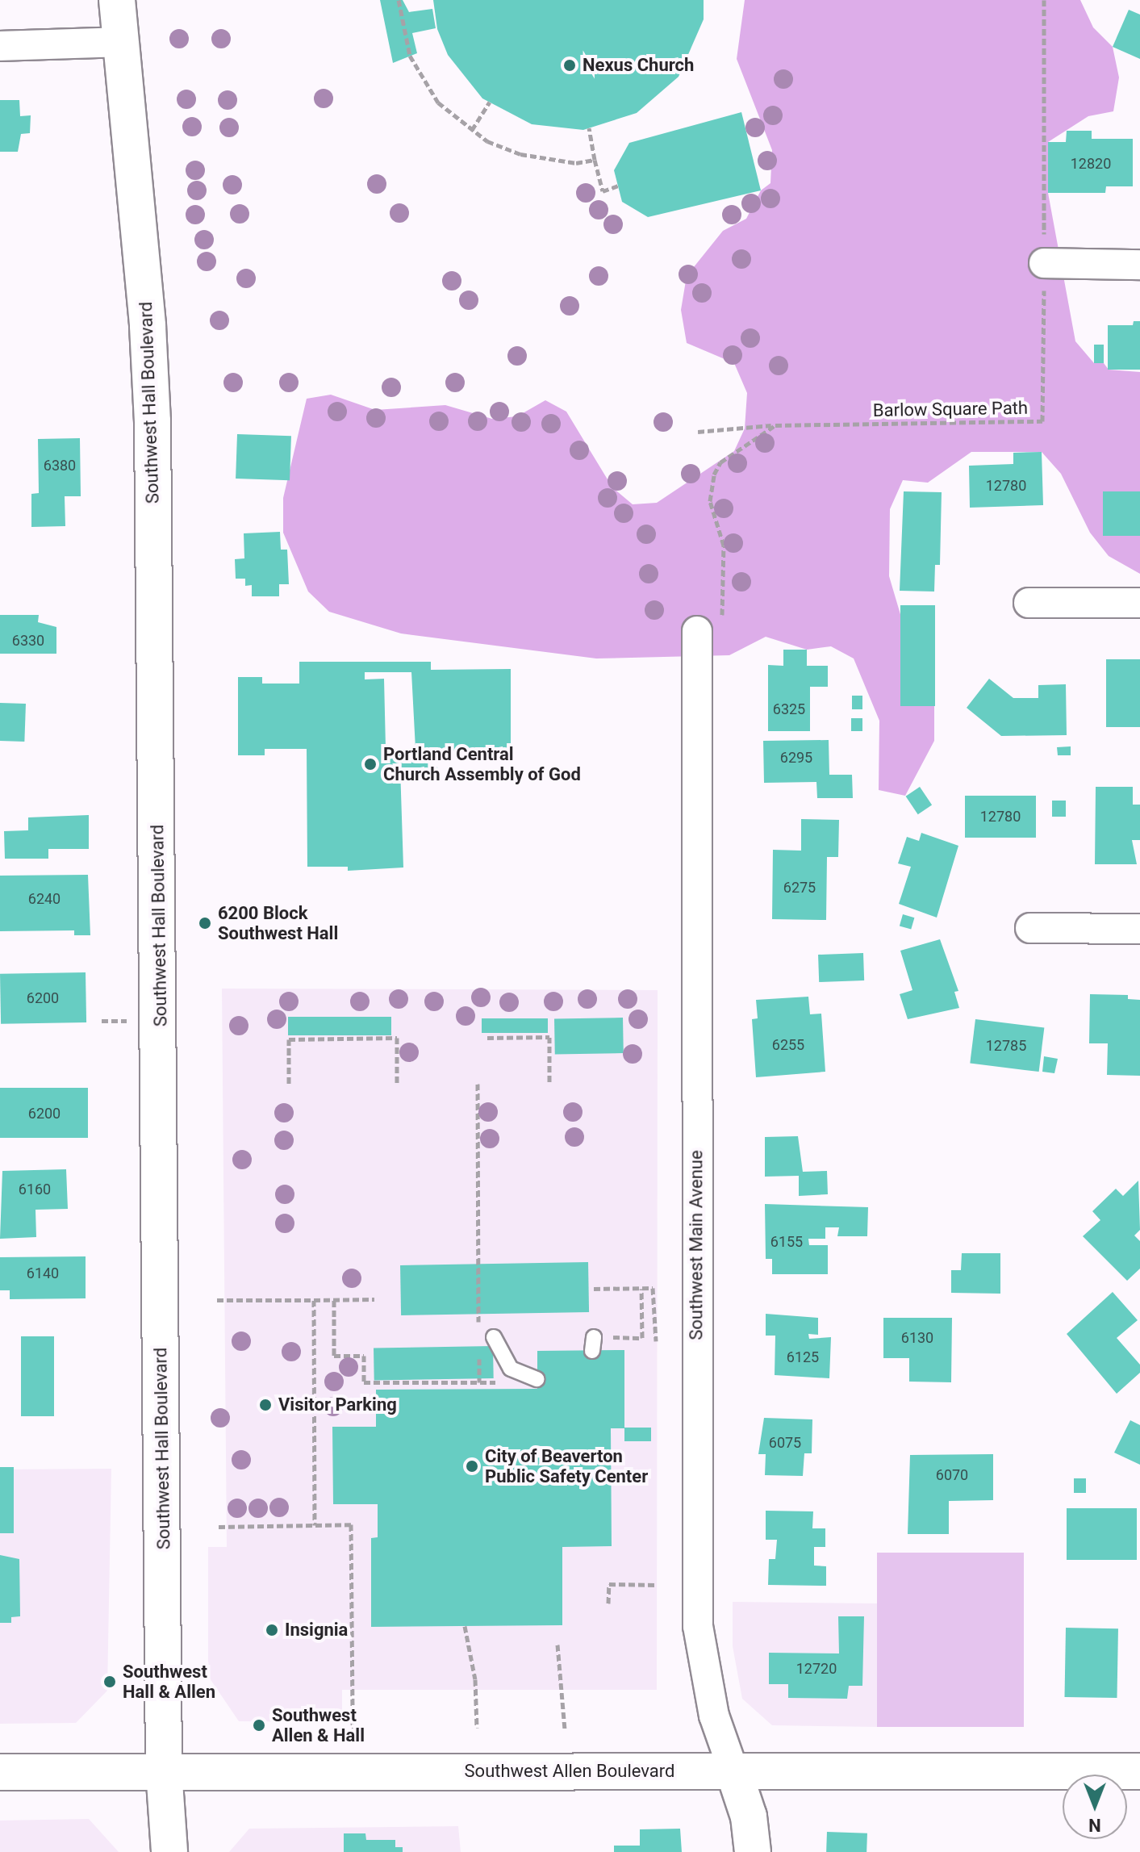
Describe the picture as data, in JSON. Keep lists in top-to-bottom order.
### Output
{
  "streets": {
    "main road": ["Southwest Hall Boulevard", "Southwest Main Avenue", "Southwest Allen Boulevard"],
    "path": ["Barlow Square Path"]
  },
  "crossings": [
    ["Southwest Hall Boulevard", "Southwest Allen Boulevard"],
    ["Southwest Main Avenue", "Southwest Allen Boulevard"]
  ],
  "places": [
    "Nexus Church",
    "Portland Central Church Assembly of God",
    "6200 Block Southwest Hall",
    "Visitor Parking",
    "City of Beaverton Public Safety Center",
    "Insignia",
    "Southwest Hall & Allen",
    "Southwest Allen & Hall"
  ],
  "house_numbers": [
    "12820",
    "6380",
    "12780",
    "6330",
    "6325",
    "6295",
    "12780",
    "6275",
    "6240",
    "6200",
    "6255",
    "12785",
    "6200",
    "6160",
    "6155",
    "6140",
    "6130",
    "6125",
    "6075",
    "6070",
    "12720"
  ],
  "north": "bottom"
}
